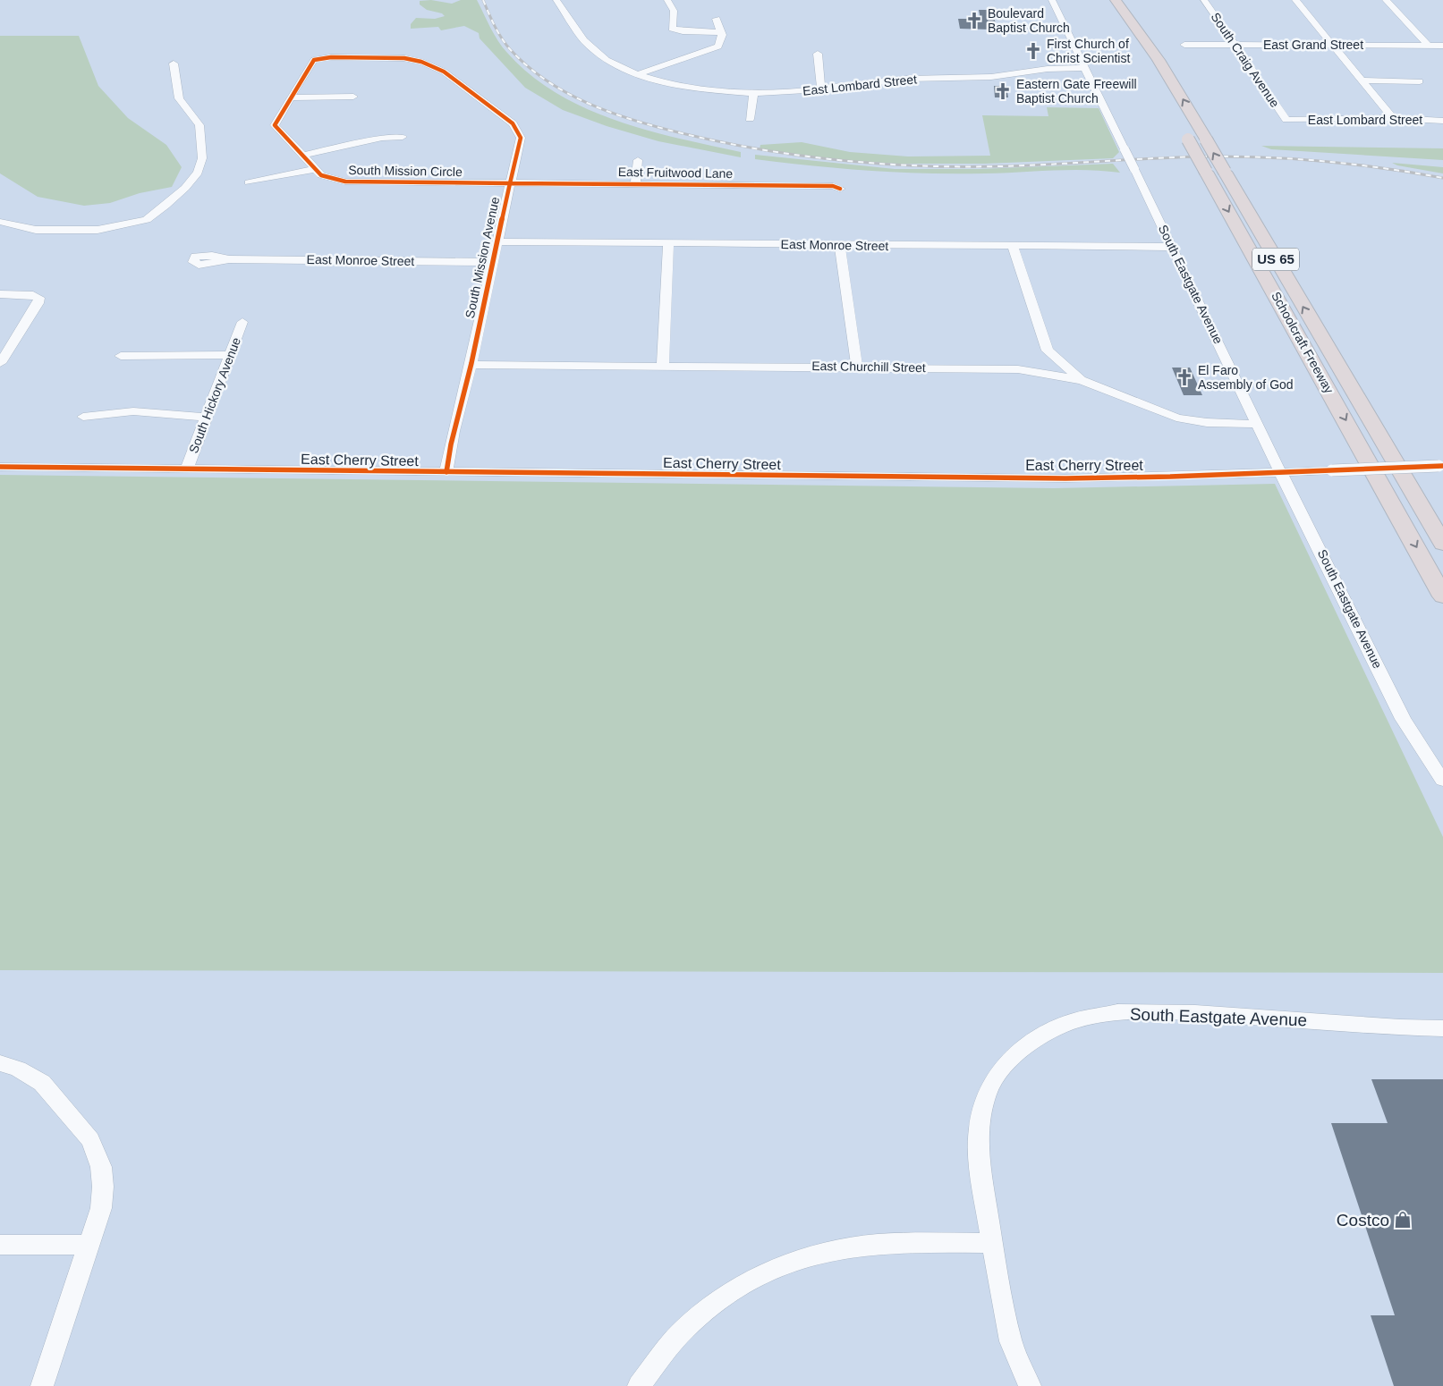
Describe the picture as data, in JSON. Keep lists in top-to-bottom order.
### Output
{
  "streets": {
    "highway": ["US 65", "Schoolcraft Freeway"],
    "street": [
      "East Grand Street",
      "South Craig Avenue",
      "East Lombard Street",
      "South Mission Circle",
      "East Fruitwood Lane",
      "East Monroe Street",
      "South Mission Avenue",
      "South Eastgate Avenue",
      "East Churchill Street",
      "South Hickory Avenue",
      "East Cherry Street"
    ]
  },
  "crossings": [
    ["East Grand Street", "South Craig Avenue"],
    ["South Craig Avenue", "East Lombard Street"],
    ["East Lombard Street", "South Eastgate Avenue"],
    ["South Mission Circle", "East Fruitwood Lane"],
    ["South Mission Circle", "South Mission Avenue"],
    ["East Fruitwood Lane", "South Mission Avenue"],
    ["East Monroe Street", "South Mission Avenue"],
    ["East Monroe Street", "South Eastgate Avenue"],
    ["South Mission Avenue", "East Churchill Street"],
    ["South Mission Avenue", "East Cherry Street"],
    ["South Eastgate Avenue", "East Churchill Street"],
    ["South Eastgate Avenue", "East Cherry Street"],
    ["South Hickory Avenue", "East Cherry Street"]
  ],
  "places": {
    "church": [
      "Boulevard Baptist Church",
      "First Church of Christ Scientist",
      "Eastern Gate Freewill Baptist Church",
      "El Faro Assembly of God"
    ],
    "shop": ["Costco"]
  }
}
